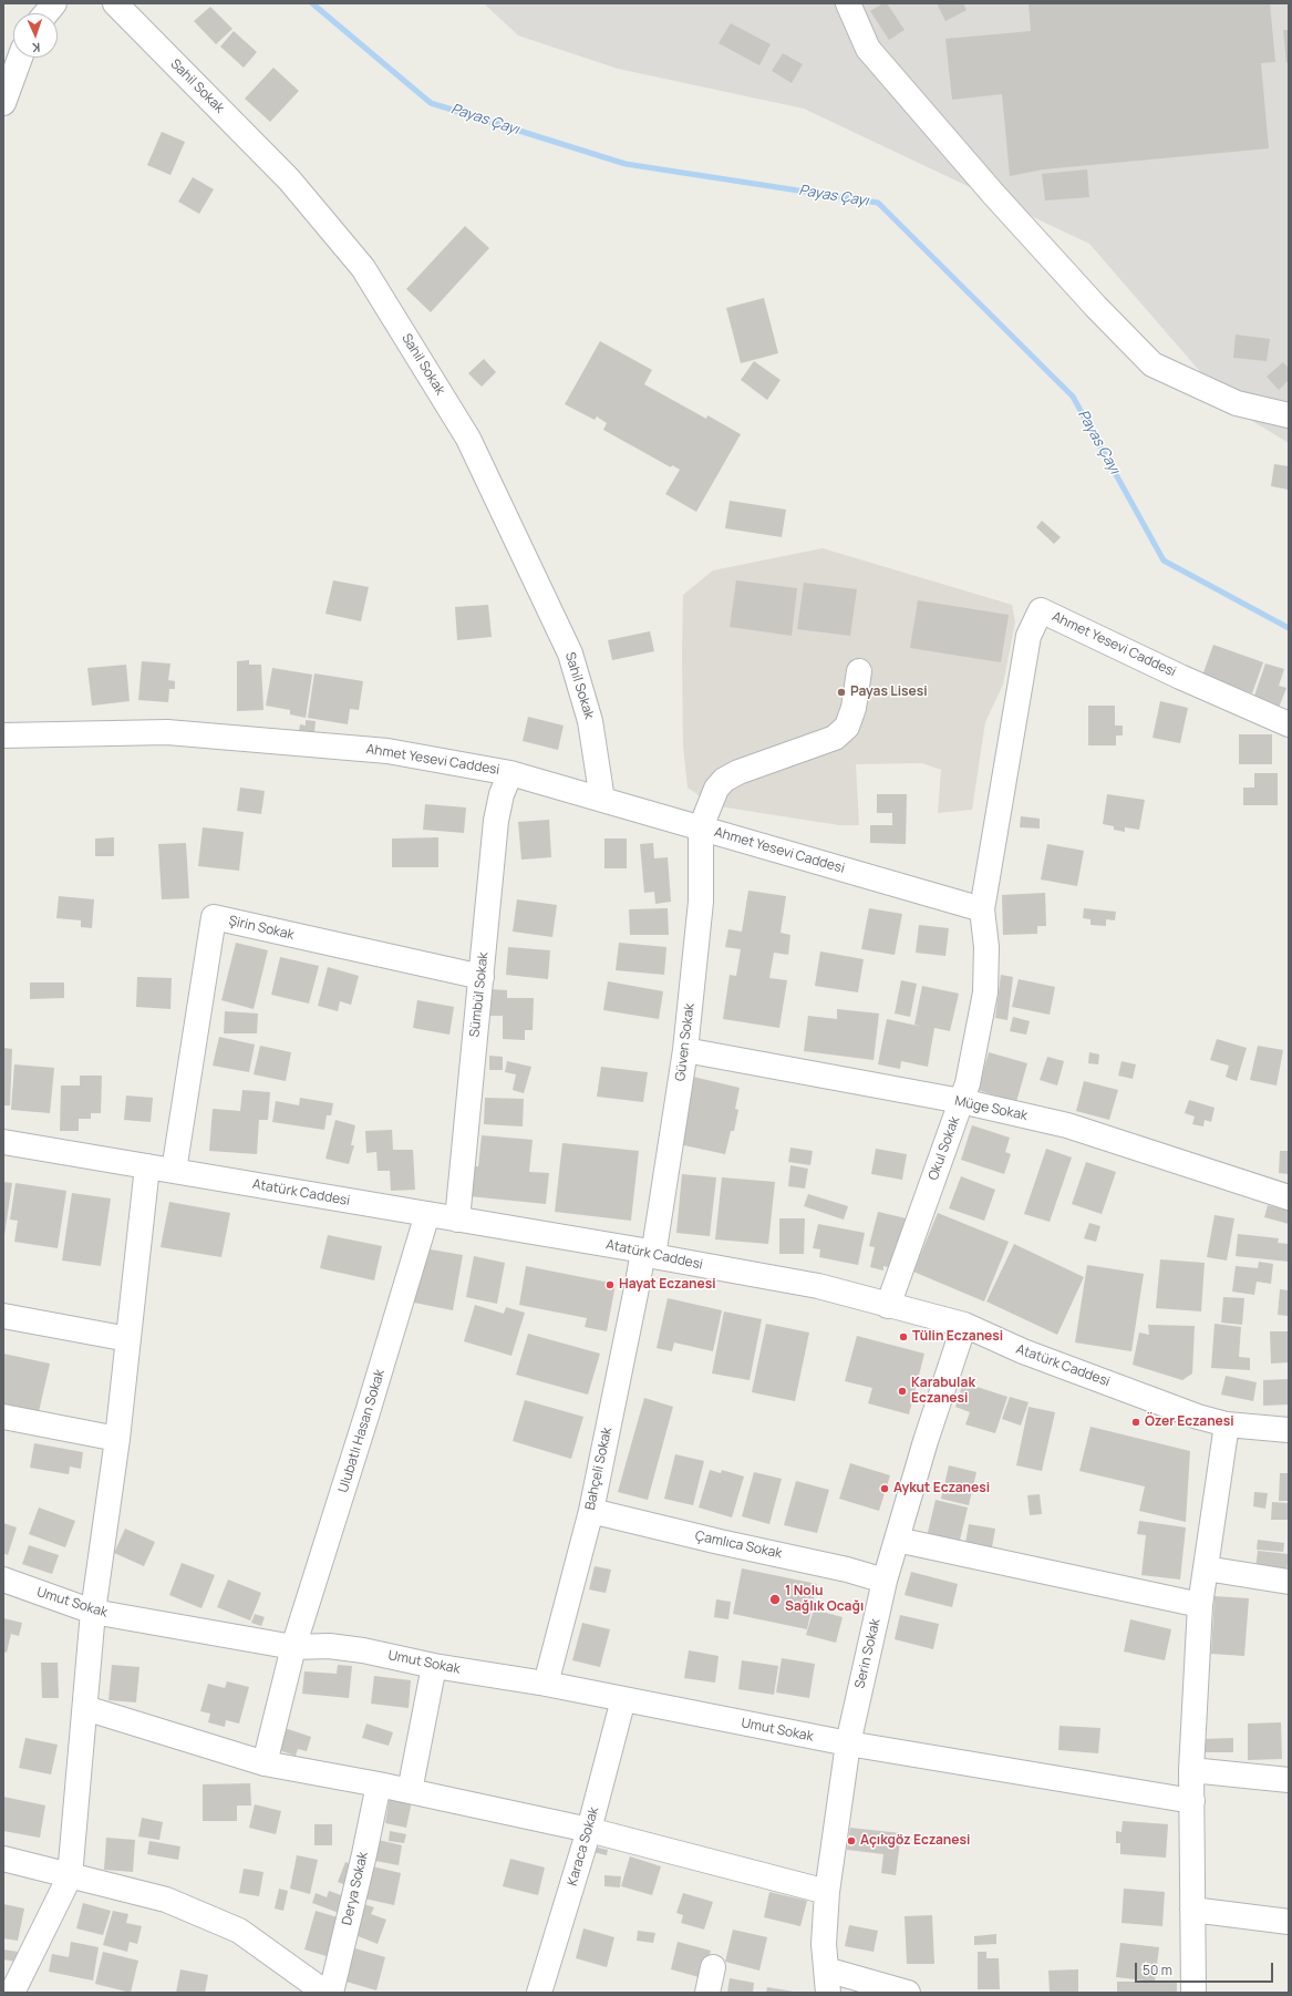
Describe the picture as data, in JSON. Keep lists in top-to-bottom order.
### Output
{
  "streets": {
    "street": [
      "Sahil Sokak",
      "Ahmet Yesevi Caddesi",
      "Şirin Sokak",
      "Sümbül Sokak",
      "Güven Sokak",
      "Müge Sokak",
      "Okul Sokak",
      "Atatürk Caddesi",
      "Ulubatlı Hasan Sokak",
      "Bahçeli Sokak",
      "Çamlıca Sokak",
      "Umut Sokak",
      "Serin Sokak",
      "Karaca Sokak",
      "Derya Sokak"
    ]
  },
  "crossings": [
    ["Sahil Sokak", "Ahmet Yesevi Caddesi"],
    ["Ahmet Yesevi Caddesi", "Sümbül Sokak"],
    ["Ahmet Yesevi Caddesi", "Güven Sokak"],
    ["Ahmet Yesevi Caddesi", "Okul Sokak"],
    ["Şirin Sokak", "Sümbül Sokak"],
    ["Şirin Sokak", "Atatürk Caddesi"],
    ["Sümbül Sokak", "Atatürk Caddesi"],
    ["Güven Sokak", "Müge Sokak"],
    ["Güven Sokak", "Atatürk Caddesi"],
    ["Güven Sokak", "Bahçeli Sokak"],
    ["Müge Sokak", "Okul Sokak"],
    ["Okul Sokak", "Atatürk Caddesi"],
    ["Atatürk Caddesi", "Ulubatlı Hasan Sokak"],
    ["Atatürk Caddesi", "Bahçeli Sokak"],
    ["Atatürk Caddesi", "Serin Sokak"],
    ["Ulubatlı Hasan Sokak", "Umut Sokak"],
    ["Bahçeli Sokak", "Çamlıca Sokak"],
    ["Bahçeli Sokak", "Umut Sokak"],
    ["Çamlıca Sokak", "Serin Sokak"],
    ["Umut Sokak", "Serin Sokak"],
    ["Umut Sokak", "Karaca Sokak"]
  ],
  "water": ["Payas Çayı"],
  "places": [
    "Payas Lisesi",
    "Hayat Eczanesi",
    "Tülin Eczanesi",
    "Karabulak Eczanesi",
    "Özer Eczanesi",
    "Aykut Eczanesi",
    "1 Nolu Sağlık Ocağı",
    "Açıkgöz Eczanesi"
  ],
  "scale_bar": "50 m",
  "north": "bottom"
}
